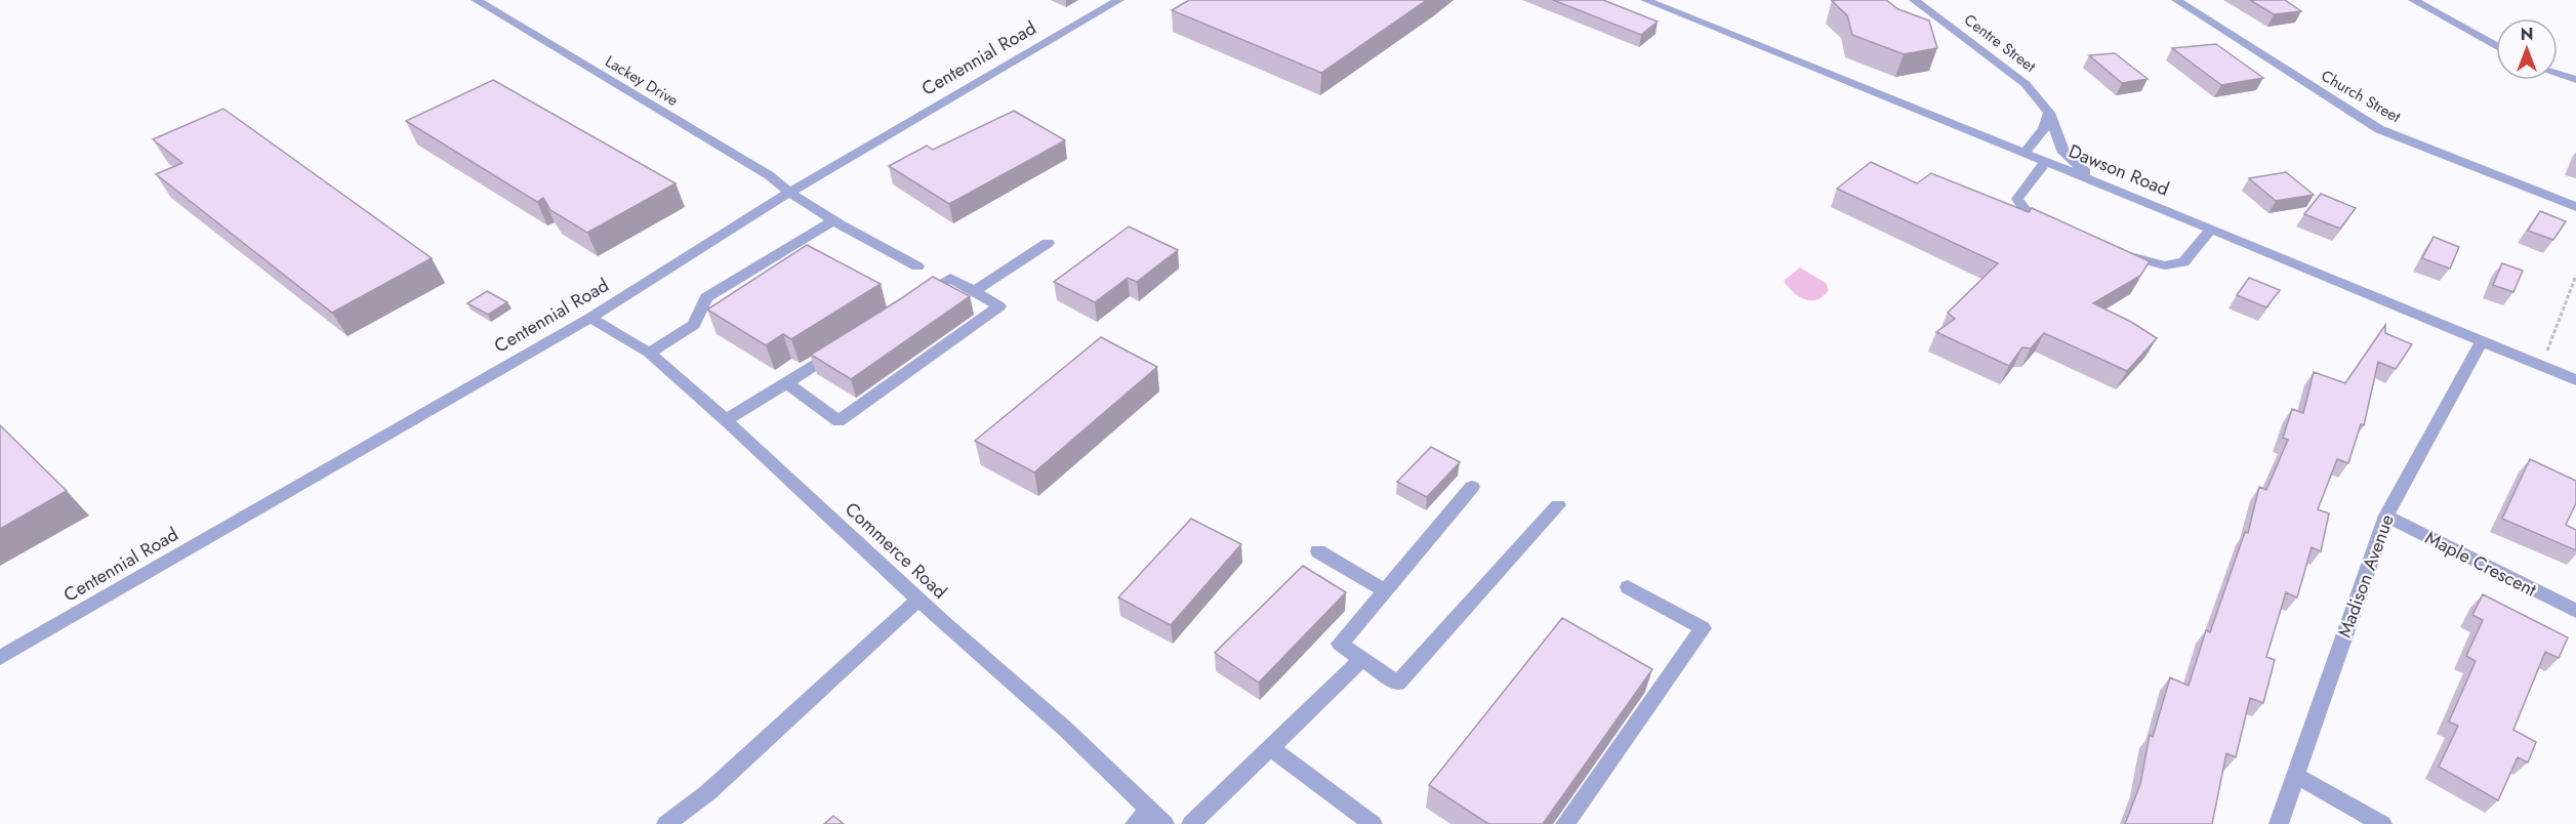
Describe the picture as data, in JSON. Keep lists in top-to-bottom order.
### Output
{
  "streets": {
    "street": [
      "Centre Street",
      "Centennial Road",
      "Lackey Drive",
      "Church Street",
      "Dawson Road",
      "Commerce Road",
      "Maple Crescent",
      "Madison Avenue"
    ]
  },
  "crossings": [
    ["Centre Street", "Dawson Road"],
    ["Centennial Road", "Lackey Drive"],
    ["Centennial Road", "Commerce Road"],
    ["Dawson Road", "Madison Avenue"],
    ["Maple Crescent", "Madison Avenue"]
  ],
  "north": "top"
}
